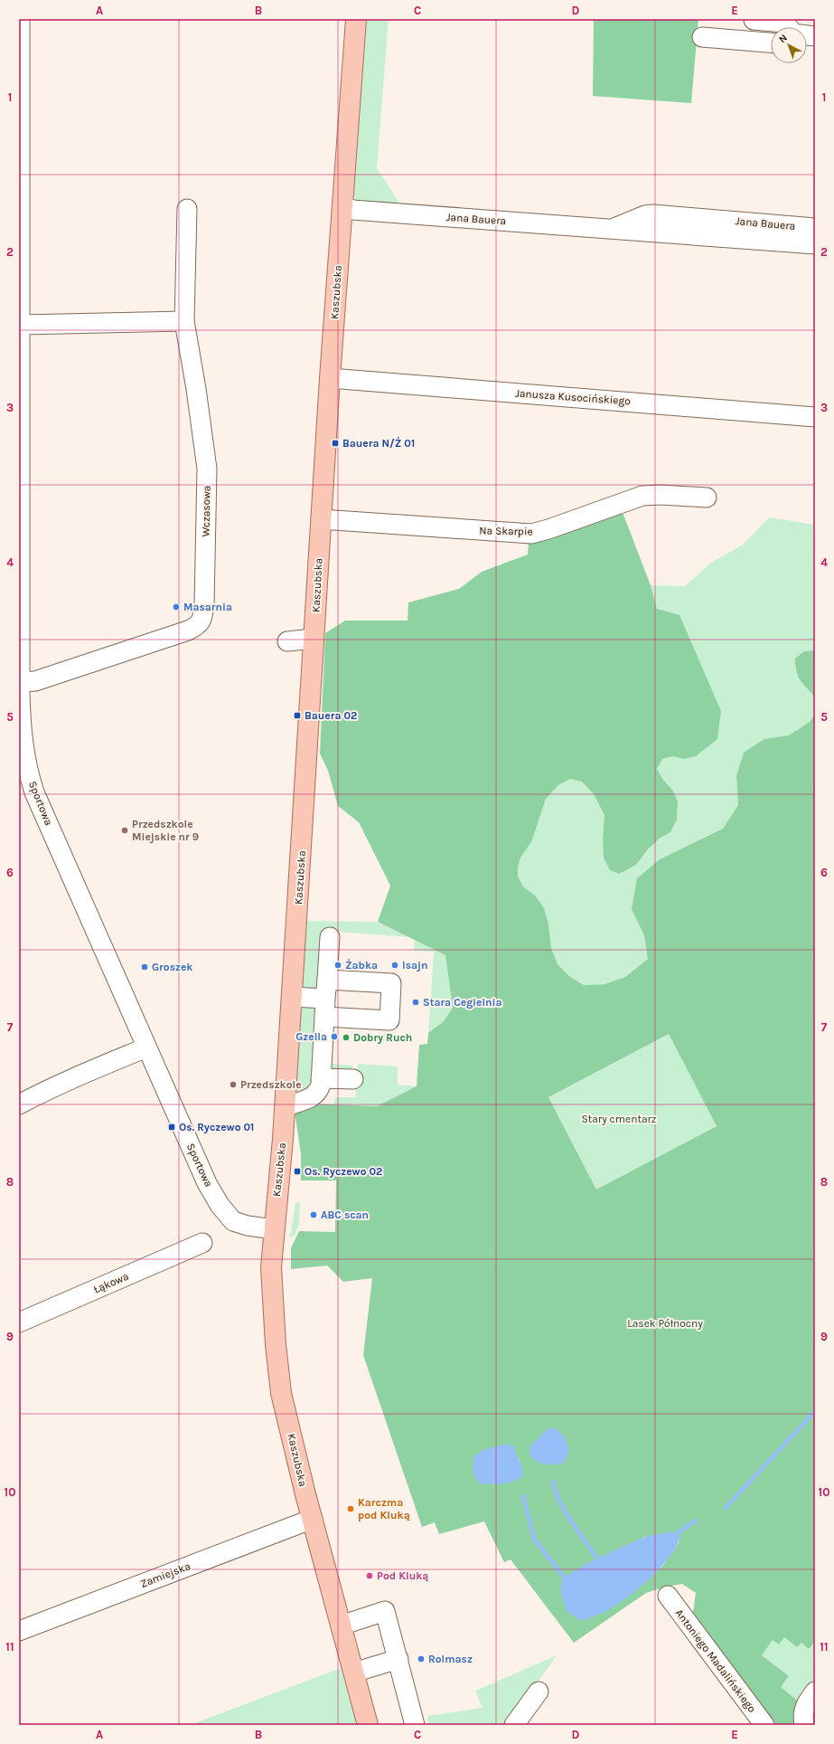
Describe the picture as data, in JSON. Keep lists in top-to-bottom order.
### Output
{
  "streets": {
    "main road": ["Kaszubska"],
    "street": [
      "Jana Bauera",
      "Janusza Kusocińskiego",
      "Wczasowa",
      "Na Skarpie",
      "Sportowa",
      "Łąkowa",
      "Zamiejska",
      "Antoniego Madalińskiego"
    ]
  },
  "crossings": [
    ["Jana Bauera", "Kaszubska"],
    ["Kaszubska", "Janusza Kusocińskiego"],
    ["Kaszubska", "Na Skarpie"],
    ["Kaszubska", "Sportowa"],
    ["Kaszubska", "Zamiejska"],
    ["Wczasowa", "Sportowa"]
  ],
  "parks": ["Stary cmentarz", "Lasek Północny"],
  "places": {
    "transit": [
      "Bauera N/Ż 01",
      "Bauera 02",
      "Os. Ryczewo 01",
      "Os. Ryczewo 02"
    ],
    "other": [
      "Masarnia",
      "Przedszkole Miejskie nr 9",
      "Żabka",
      "Isajn",
      "Groszek",
      "Stara Cegielnia",
      "Gzella",
      "Dobry Ruch",
      "Przedszkole",
      "ABC scan",
      "Karczma pod Kluką",
      "Pod Kluką",
      "Rolmasz"
    ]
  },
  "north": "top left",
  "grid": {
    "columns": [
      "A",
      "B",
      "C",
      "D",
      "E"
    ],
    "rows": [
      "1",
      "2",
      "3",
      "4",
      "5",
      "6",
      "7",
      "8",
      "9",
      "10",
      "11"
    ]
  }
}
